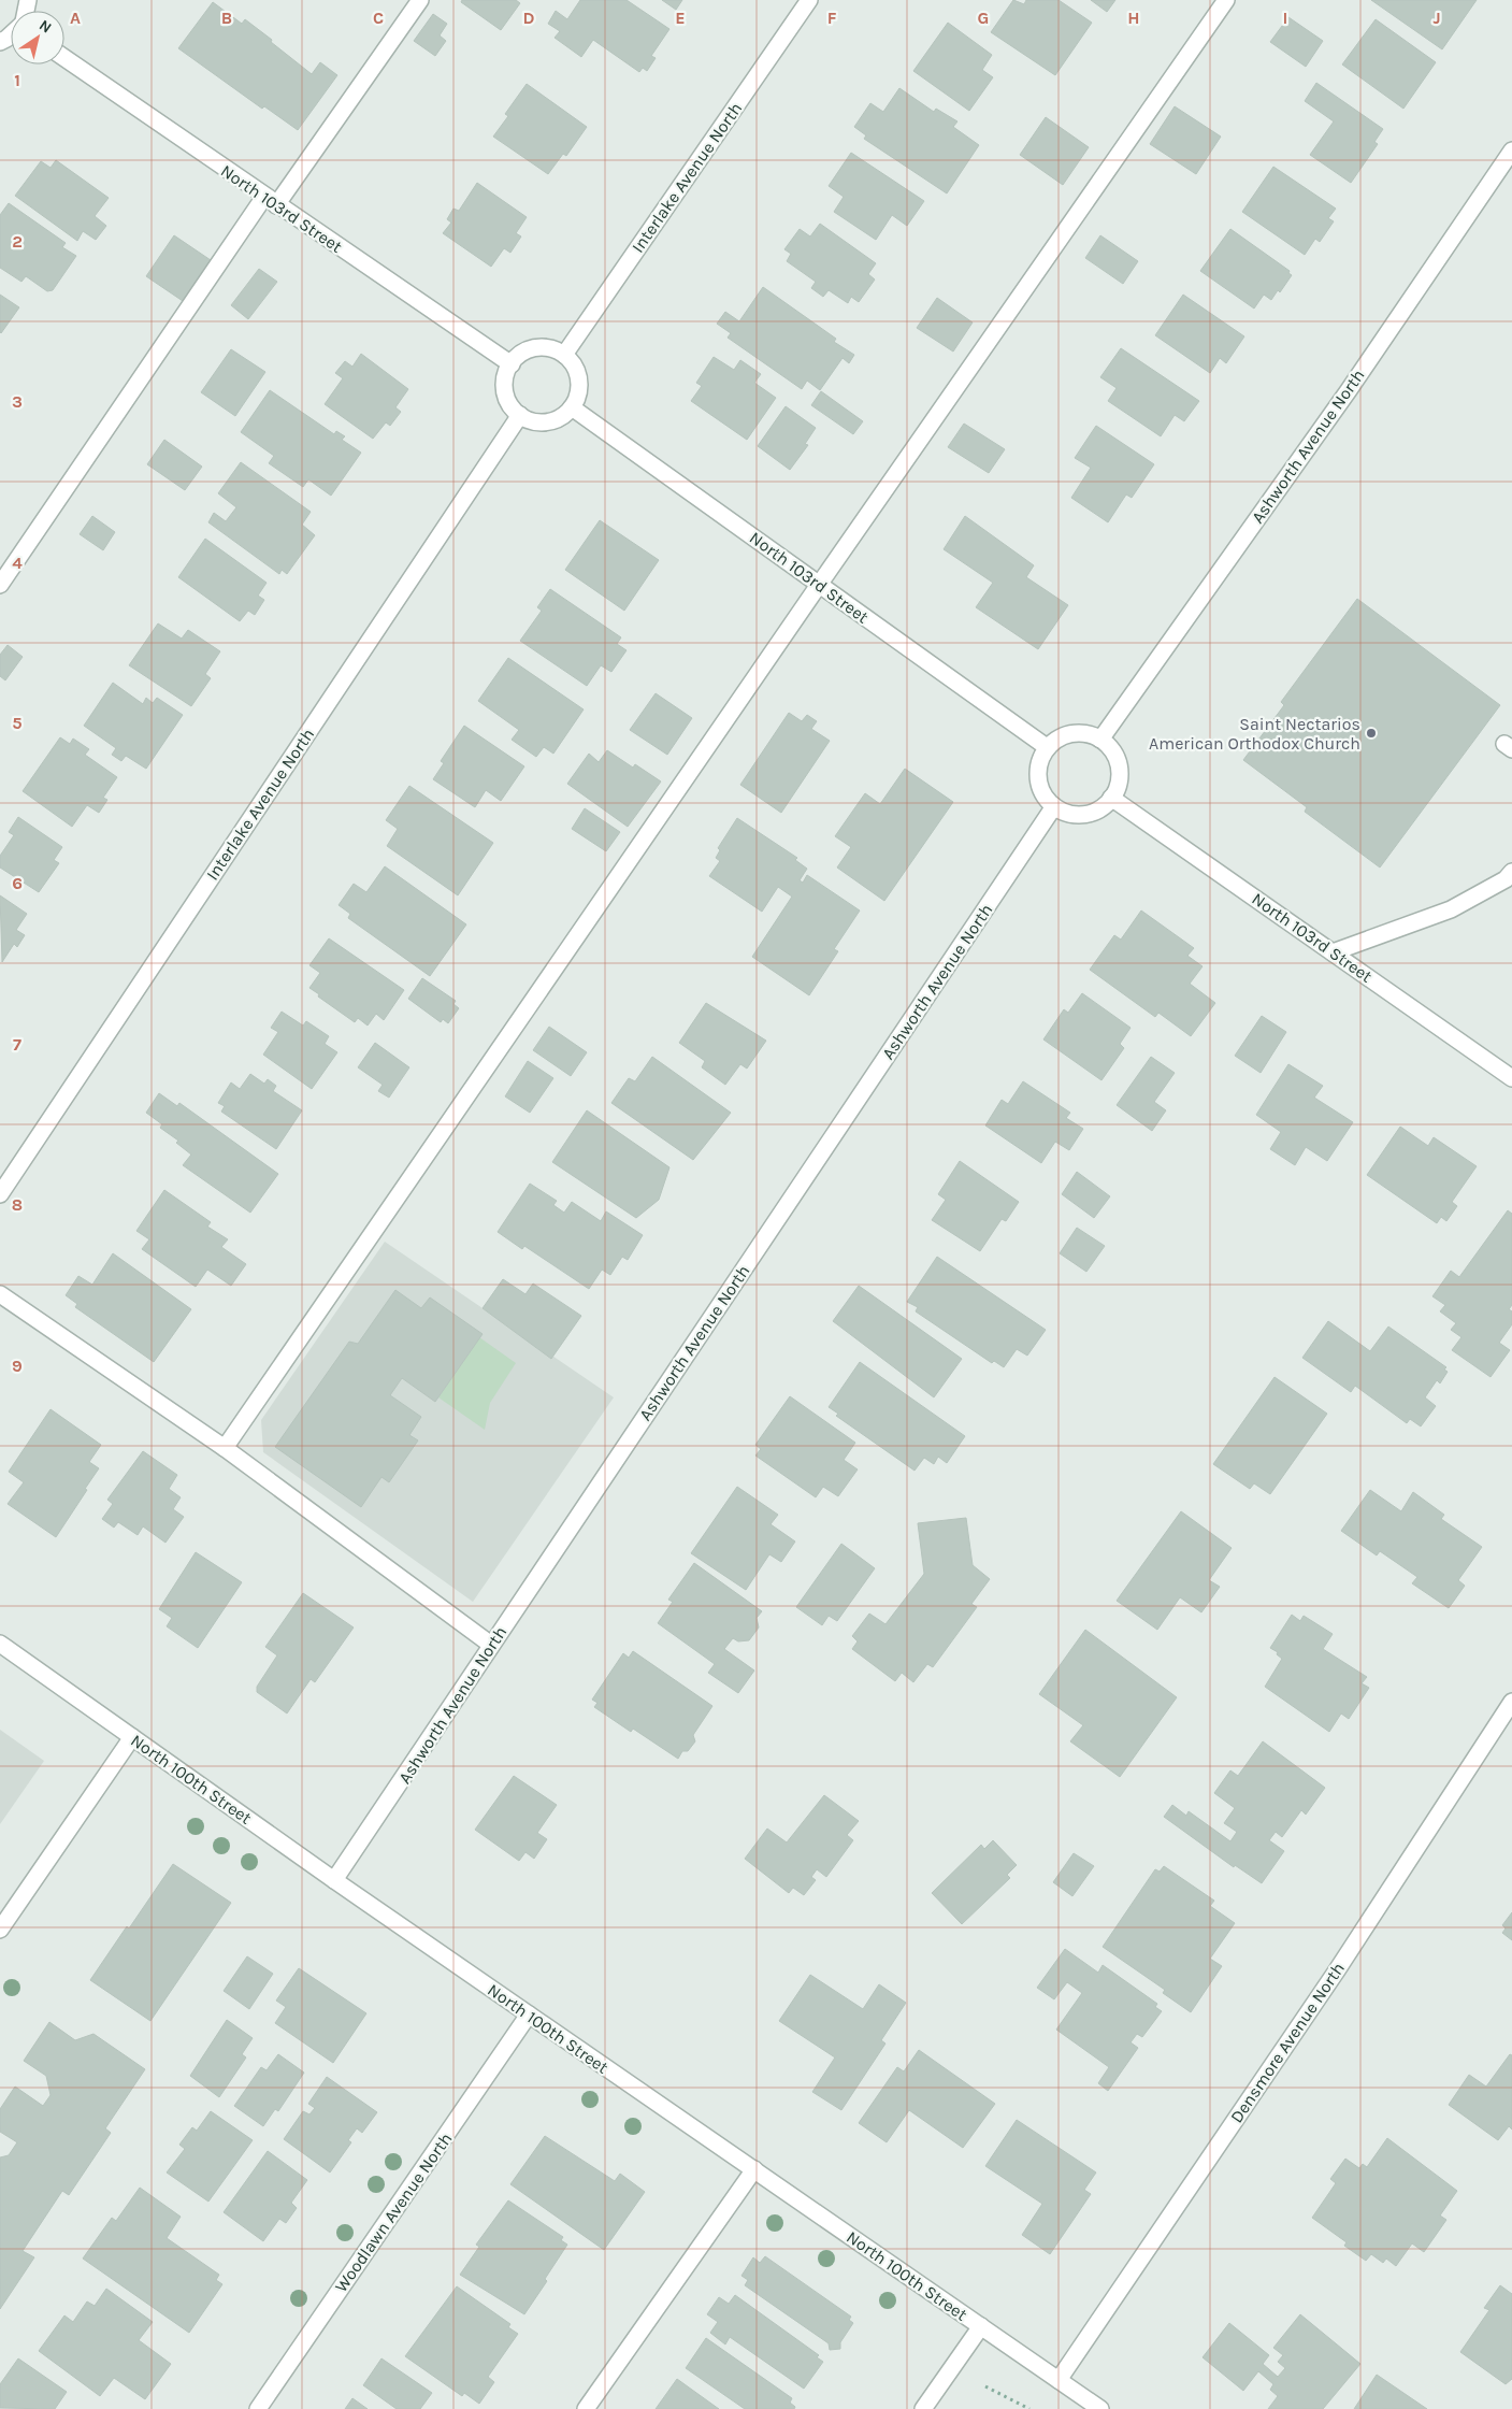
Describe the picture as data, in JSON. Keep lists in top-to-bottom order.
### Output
{
  "streets": {
    "street": [
      "Interlake Avenue North",
      "North 103rd Street",
      "Ashworth Avenue North",
      "North 100th Street",
      "Densmore Avenue North",
      "Woodlawn Avenue North"
    ]
  },
  "crossings": [
    ["Interlake Avenue North", "North 103rd Street"],
    ["North 103rd Street", "Ashworth Avenue North"],
    ["Ashworth Avenue North", "North 100th Street"],
    ["North 100th Street", "Densmore Avenue North"],
    ["North 100th Street", "Woodlawn Avenue North"]
  ],
  "places": ["Saint Nectarios American Orthodox Church"],
  "north": "top right",
  "grid": {
    "columns": [
      "A",
      "B",
      "C",
      "D",
      "E",
      "F",
      "G",
      "H",
      "I",
      "J"
    ],
    "rows": [
      "1",
      "2",
      "3",
      "4",
      "5",
      "6",
      "7",
      "8",
      "9"
    ]
  }
}
